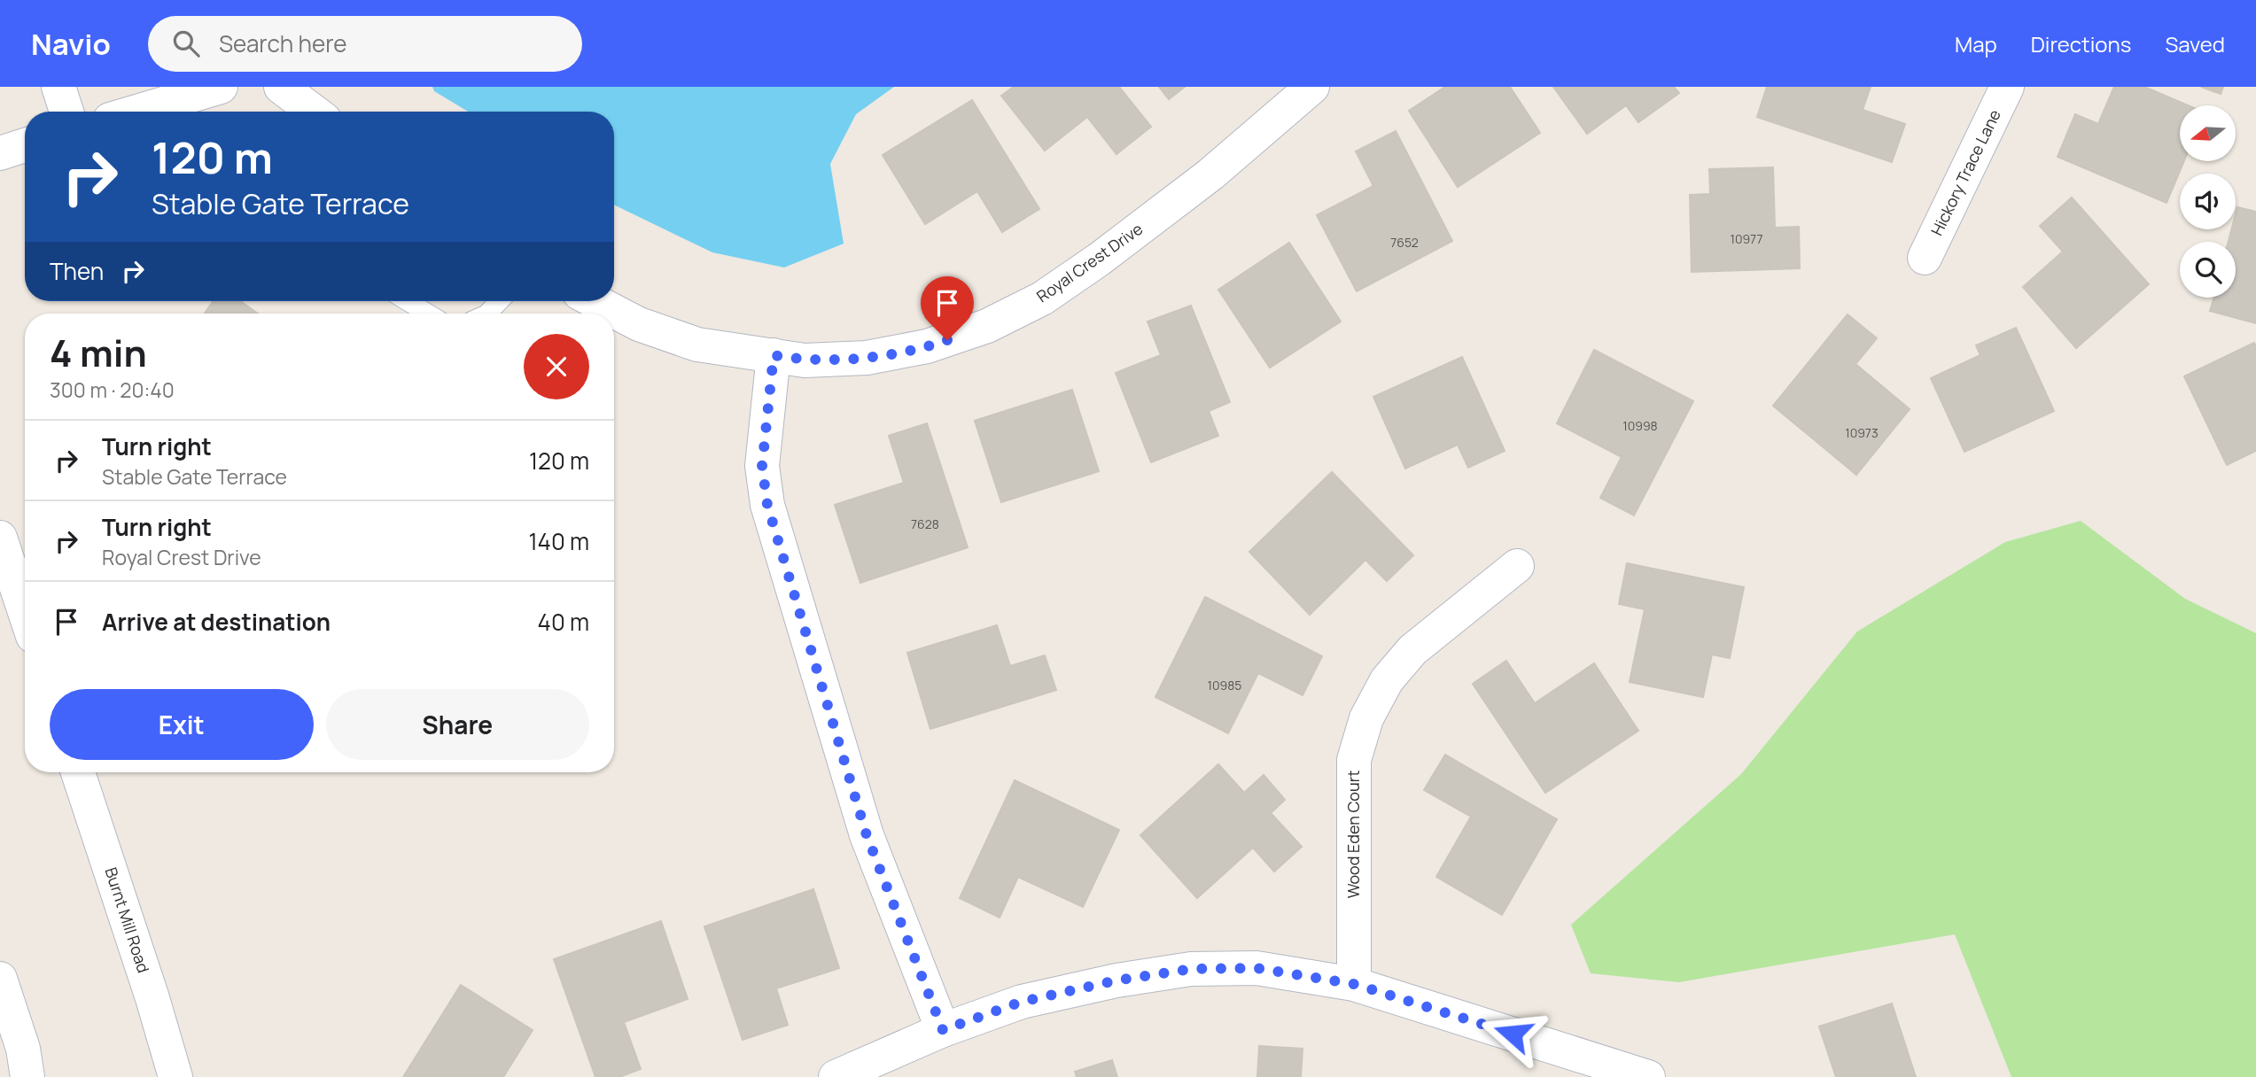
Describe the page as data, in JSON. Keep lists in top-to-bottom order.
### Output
{
  "streets": {
    "street": [
      "Hickory Trace Lane",
      "Royal Crest Drive",
      "Wood Eden Court",
      "Burnt Mill Road"
    ]
  },
  "house_numbers": [
    "10977",
    "7652",
    "10998",
    "10973",
    "7628",
    "10985"
  ],
  "north": "left",
  "page": {
    "header": "Navio",
    "search": "Search here",
    "nav": ["Map", "Directions", "Saved"],
    "turn": ["120 m", "Stable Gate Terrace"],
    "then": "Then",
    "heading": ["4 min", "300 m · 20:40"],
    "list": [
      {
        "name": "Turn right",
        "note": "Stable Gate Terrace",
        "value": "120 m"
      },
      {
        "name": "Turn right",
        "note": "Royal Crest Drive",
        "value": "140 m"
      },
      {
        "name": "Arrive at destination",
        "value": "40 m"
      }
    ],
    "buttons": ["Exit", "Share"]
  }
}
